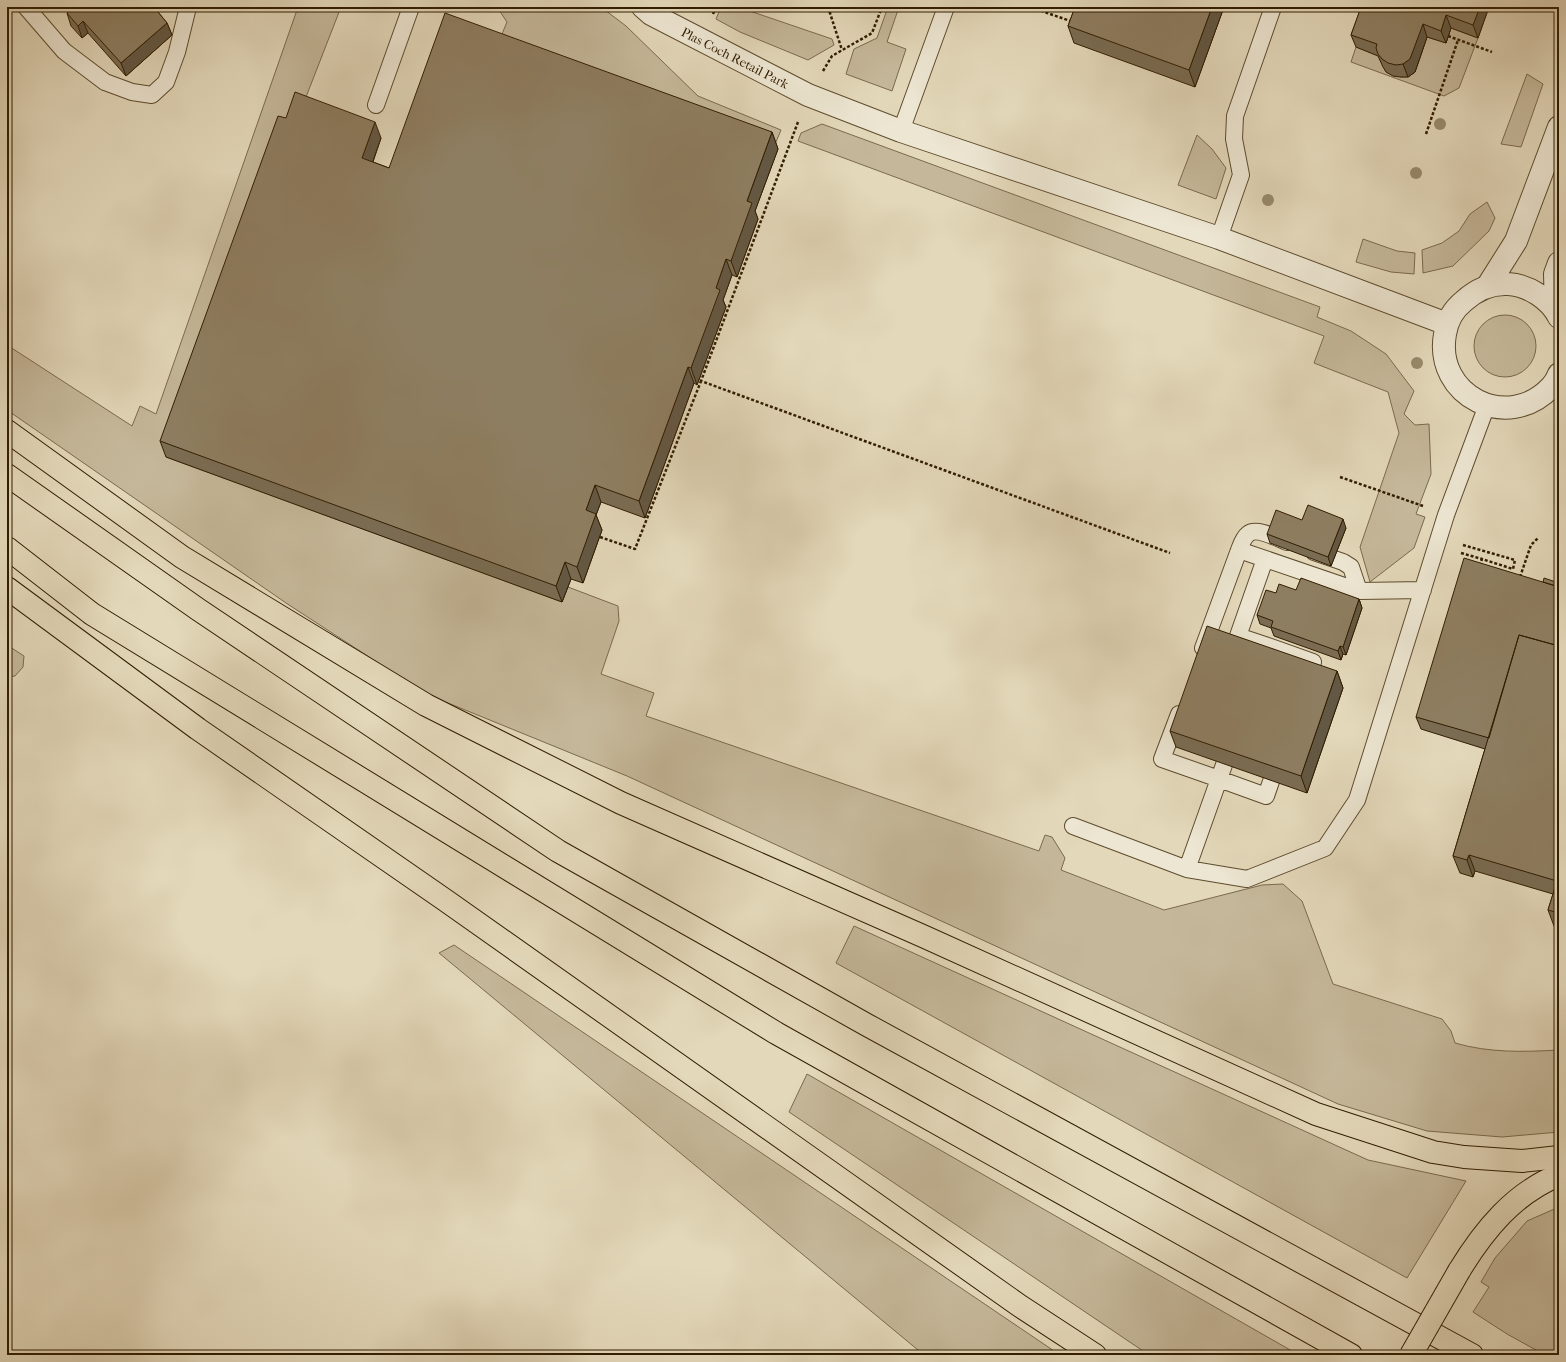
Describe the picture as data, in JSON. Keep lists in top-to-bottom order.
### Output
{
  "streets": {
    "street": ["Plas Coch Retail Park"]
  }
}
